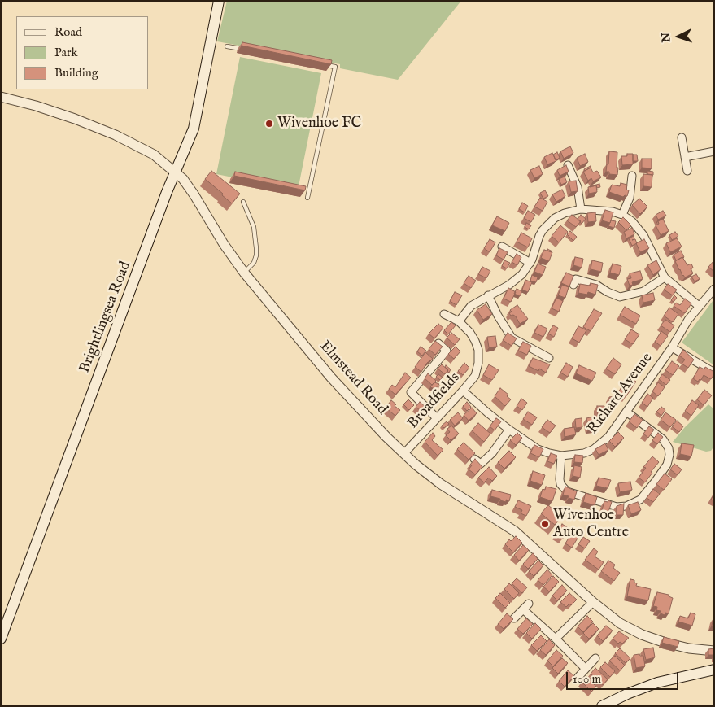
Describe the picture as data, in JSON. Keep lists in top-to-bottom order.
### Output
{
  "streets": {
    "main road": ["Brightlingsea Road"],
    "street": ["Elmstead Road", "Richard Avenue", "Broadfields"]
  },
  "crossings": [
    ["Brightlingsea Road", "Elmstead Road"],
    ["Elmstead Road", "Broadfields"],
    ["Richard Avenue", "Broadfields"]
  ],
  "places": ["Wivenhoe FC", "Wivenhoe Auto Centre"],
  "legend": ["Road", "Park", "Building"],
  "scale_bar": "100 m",
  "north": "left"
}
